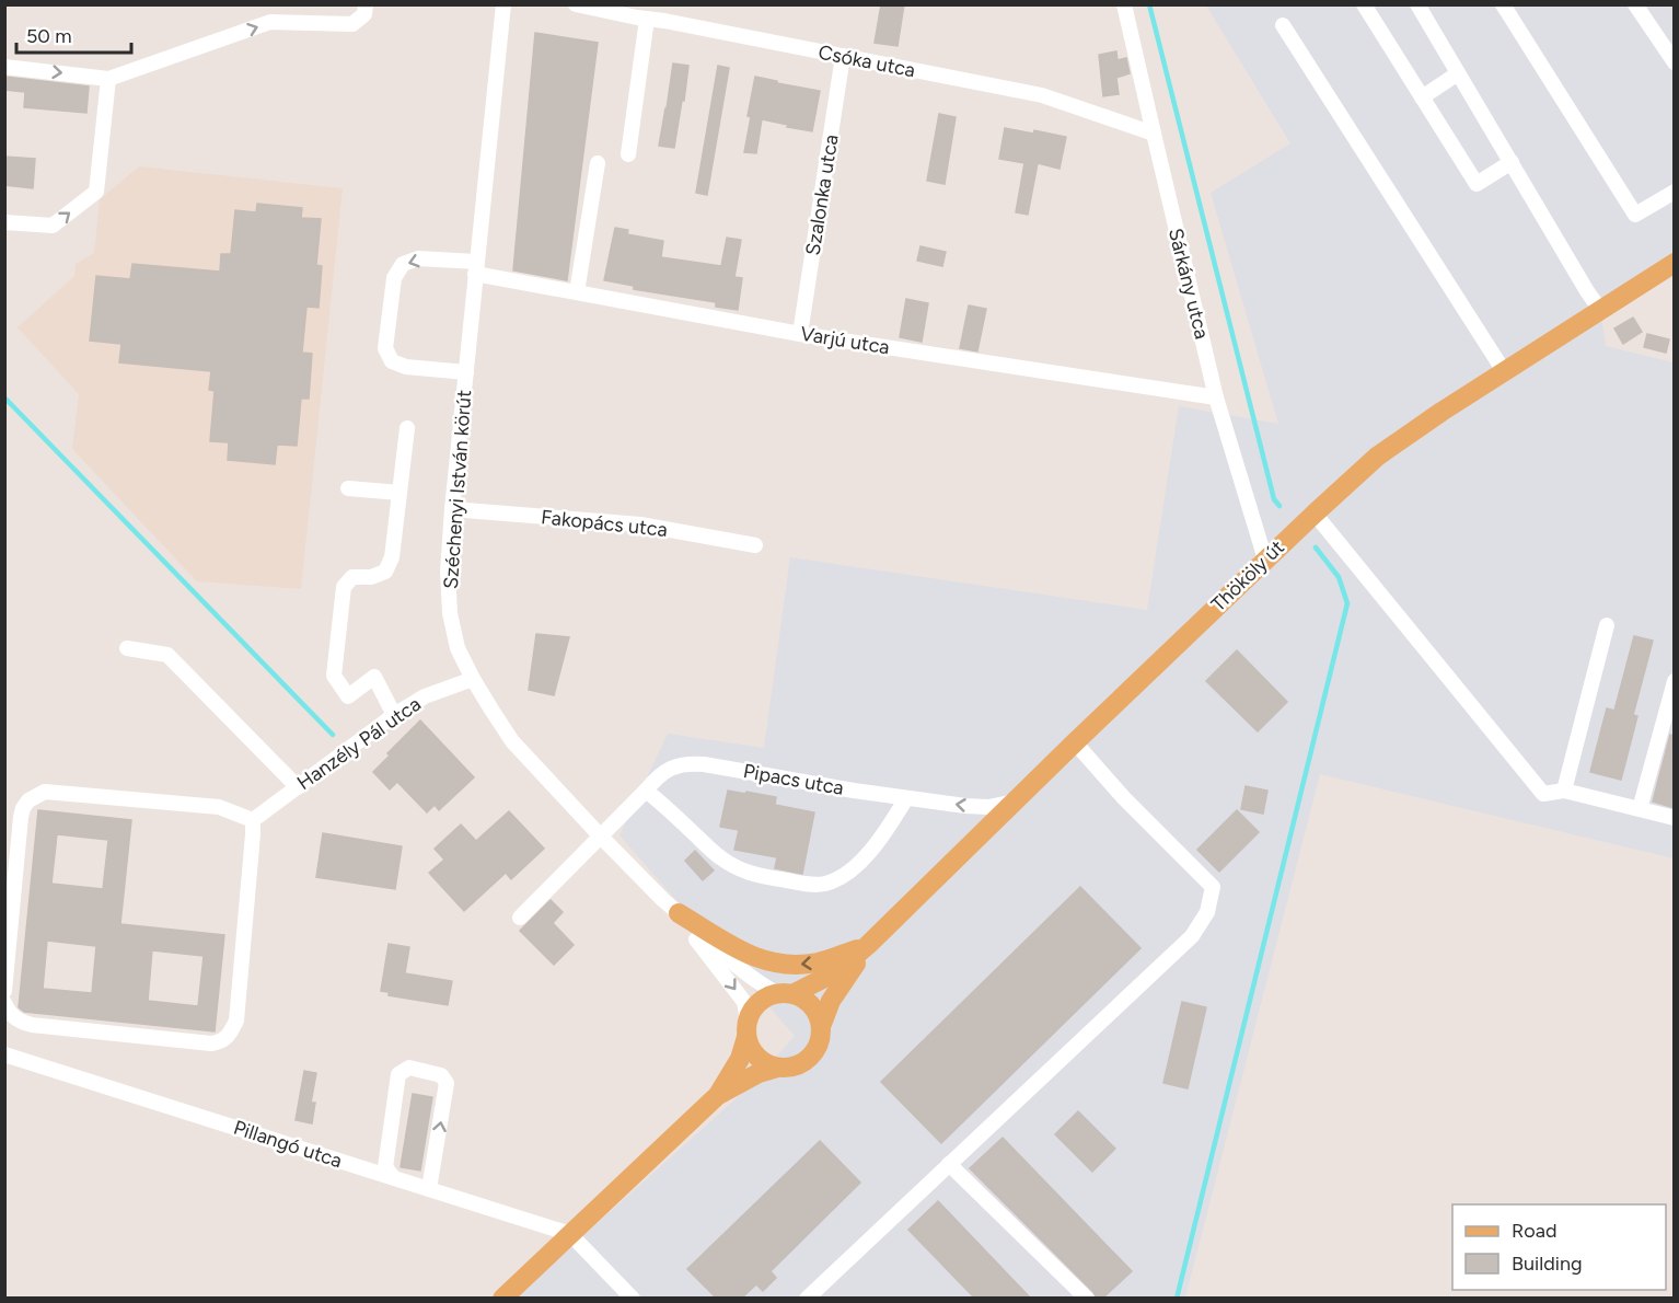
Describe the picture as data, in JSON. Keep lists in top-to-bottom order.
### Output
{
  "streets": {
    "main road": ["Thököly út"],
    "street": [
      "Csóka utca",
      "Szalonka utca",
      "Sárkány utca",
      "Varjú utca",
      "Széchenyi István körút",
      "Fakopács utca",
      "Hanzély Pál utca",
      "Pipacs utca",
      "Pillangó utca"
    ]
  },
  "crossings": [
    ["Csóka utca", "Szalonka utca"],
    ["Csóka utca", "Sárkány utca"],
    ["Szalonka utca", "Varjú utca"],
    ["Sárkány utca", "Varjú utca"],
    ["Sárkány utca", "Thököly út"],
    ["Varjú utca", "Széchenyi István körút"],
    ["Széchenyi István körút", "Fakopács utca"],
    ["Széchenyi István körút", "Thököly út"],
    ["Széchenyi István körút", "Hanzély Pál utca"],
    ["Széchenyi István körút", "Pipacs utca"],
    ["Thököly út", "Pipacs utca"]
  ],
  "legend": ["Road", "Building"],
  "scale_bar": "50 m"
}
